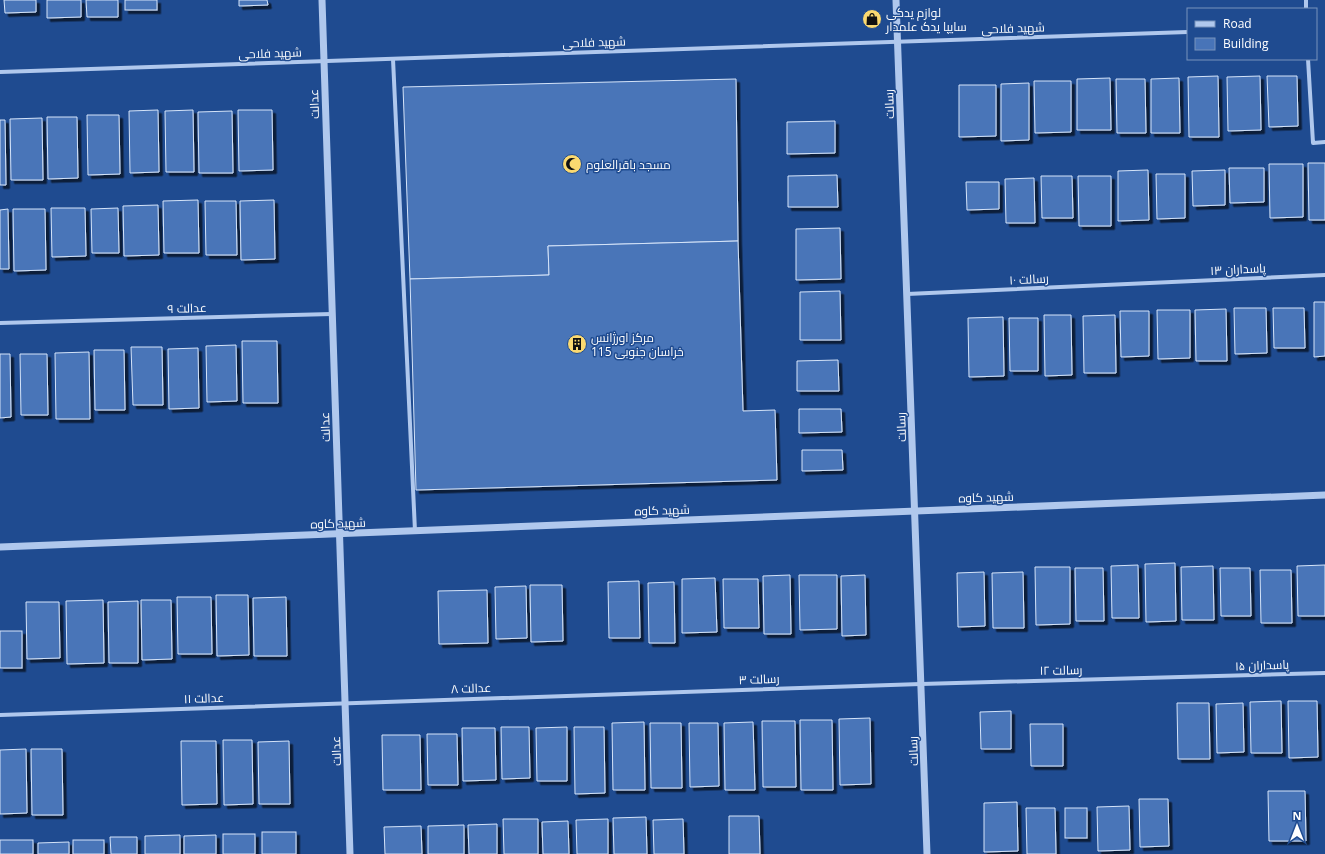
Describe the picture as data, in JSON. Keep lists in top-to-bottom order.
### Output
{
  "streets": {
    "street": [
      "شهید فلاحی",
      "عدالت",
      "رسالت",
      "پاسداران ۱۳",
      "رسالت ۱۰",
      "عدالت ۹",
      "شهید کاوه",
      "پاسداران ۱۵",
      "رسالت ۱۲",
      "رسالت ۳",
      "عدالت ۸",
      "عدالت ۱۱"
    ]
  },
  "crossings": [
    ["شهید فلاحی", "عدالت"],
    ["شهید فلاحی", "رسالت"],
    ["عدالت", "عدالت ۹"],
    ["عدالت", "شهید کاوه"],
    ["عدالت", "عدالت ۸"],
    ["عدالت", "عدالت ۱۱"],
    ["رسالت", "رسالت ۱۰"],
    ["رسالت", "شهید کاوه"],
    ["رسالت", "رسالت ۱۲"],
    ["رسالت", "رسالت ۳"],
    ["پاسداران ۱۳", "رسالت ۱۰"],
    ["پاسداران ۱۵", "رسالت ۱۲"],
    ["رسالت ۱۲", "رسالت ۳"],
    ["رسالت ۳", "عدالت ۸"],
    ["عدالت ۸", "عدالت ۱۱"]
  ],
  "places": {
    "shop": ["لوازم یدکی سایپا یدک علمدار"],
    "mosque": ["مسجد باقرالعلوم"],
    "building": ["مرکز اورژانس 115 خراسان جنوبی"]
  },
  "legend": ["Road", "Building"],
  "north": "top"
}
